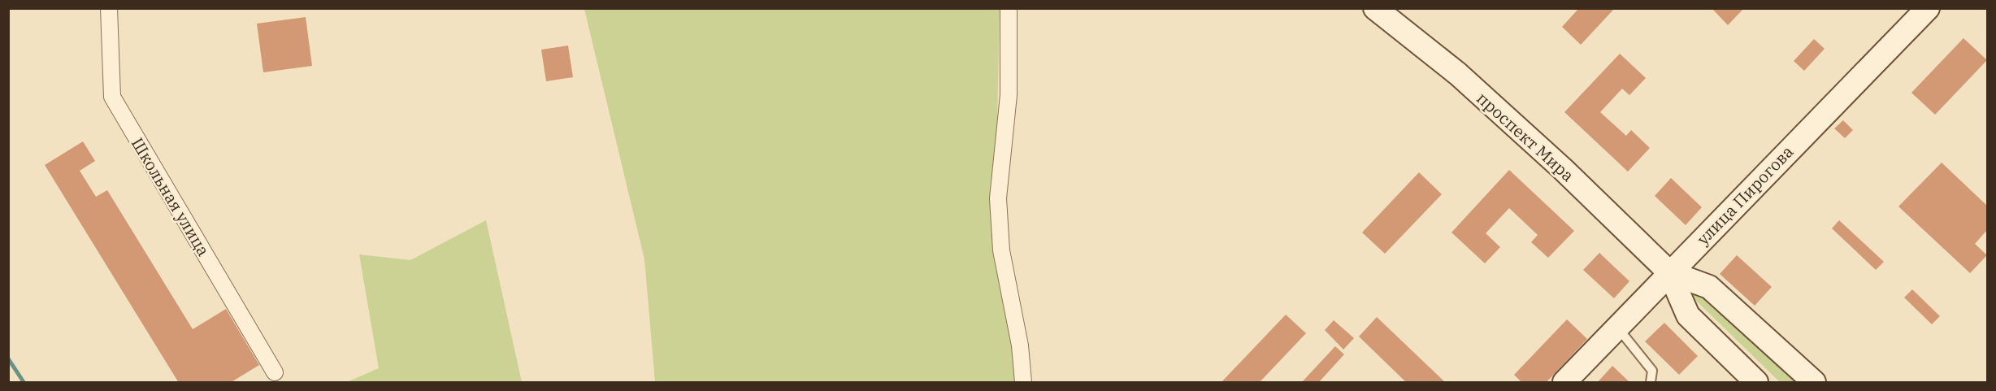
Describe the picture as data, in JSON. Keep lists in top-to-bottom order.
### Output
{
  "streets": {
    "street": ["проспект Мира", "улица Пирогова", "Школьная улица"]
  },
  "crossings": [
    ["проспект Мира", "улица Пирогова"]
  ]
}
